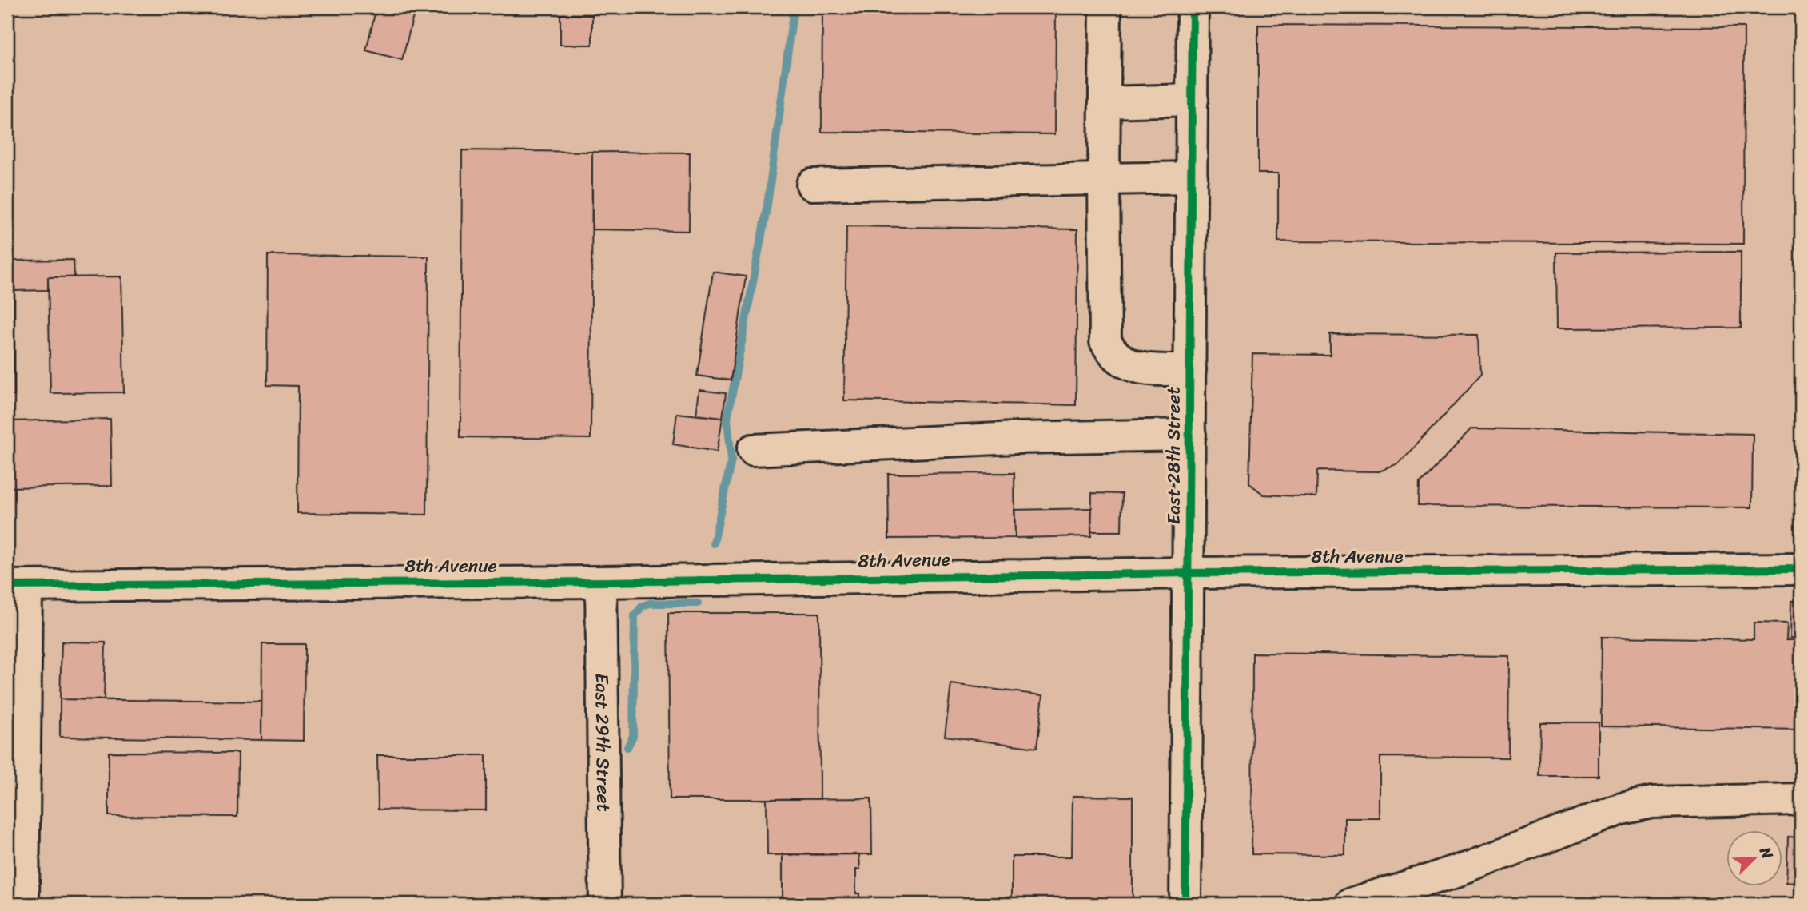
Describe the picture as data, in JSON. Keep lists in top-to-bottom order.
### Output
{
  "streets": {
    "street": ["East 28th Street", "8th Avenue", "East 29th Street"]
  },
  "crossings": [
    ["East 28th Street", "8th Avenue"],
    ["8th Avenue", "East 29th Street"]
  ],
  "north": "top right"
}
